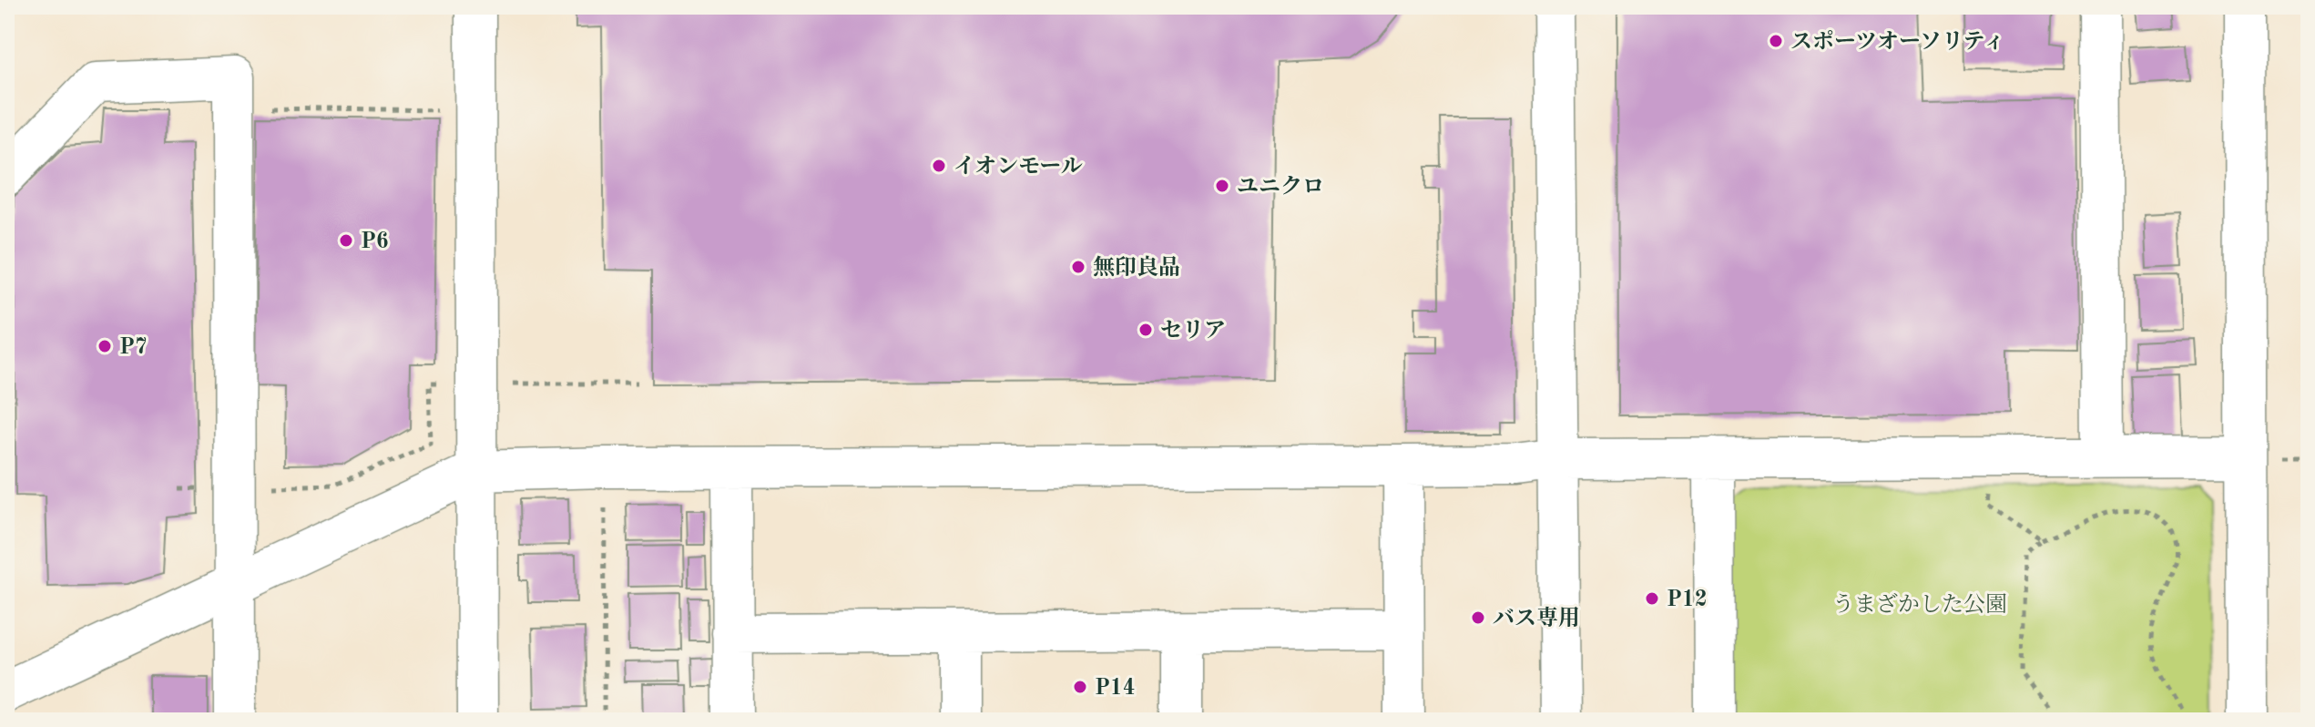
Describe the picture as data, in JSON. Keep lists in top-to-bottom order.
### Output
{
  "parks": ["うまざかした公園"],
  "places": [
    "スポーツオーソリティ",
    "イオンモール",
    "ユニクロ",
    "P6",
    "無印良品",
    "セリア",
    "P7",
    "P12",
    "バス専用",
    "P14"
  ]
}
